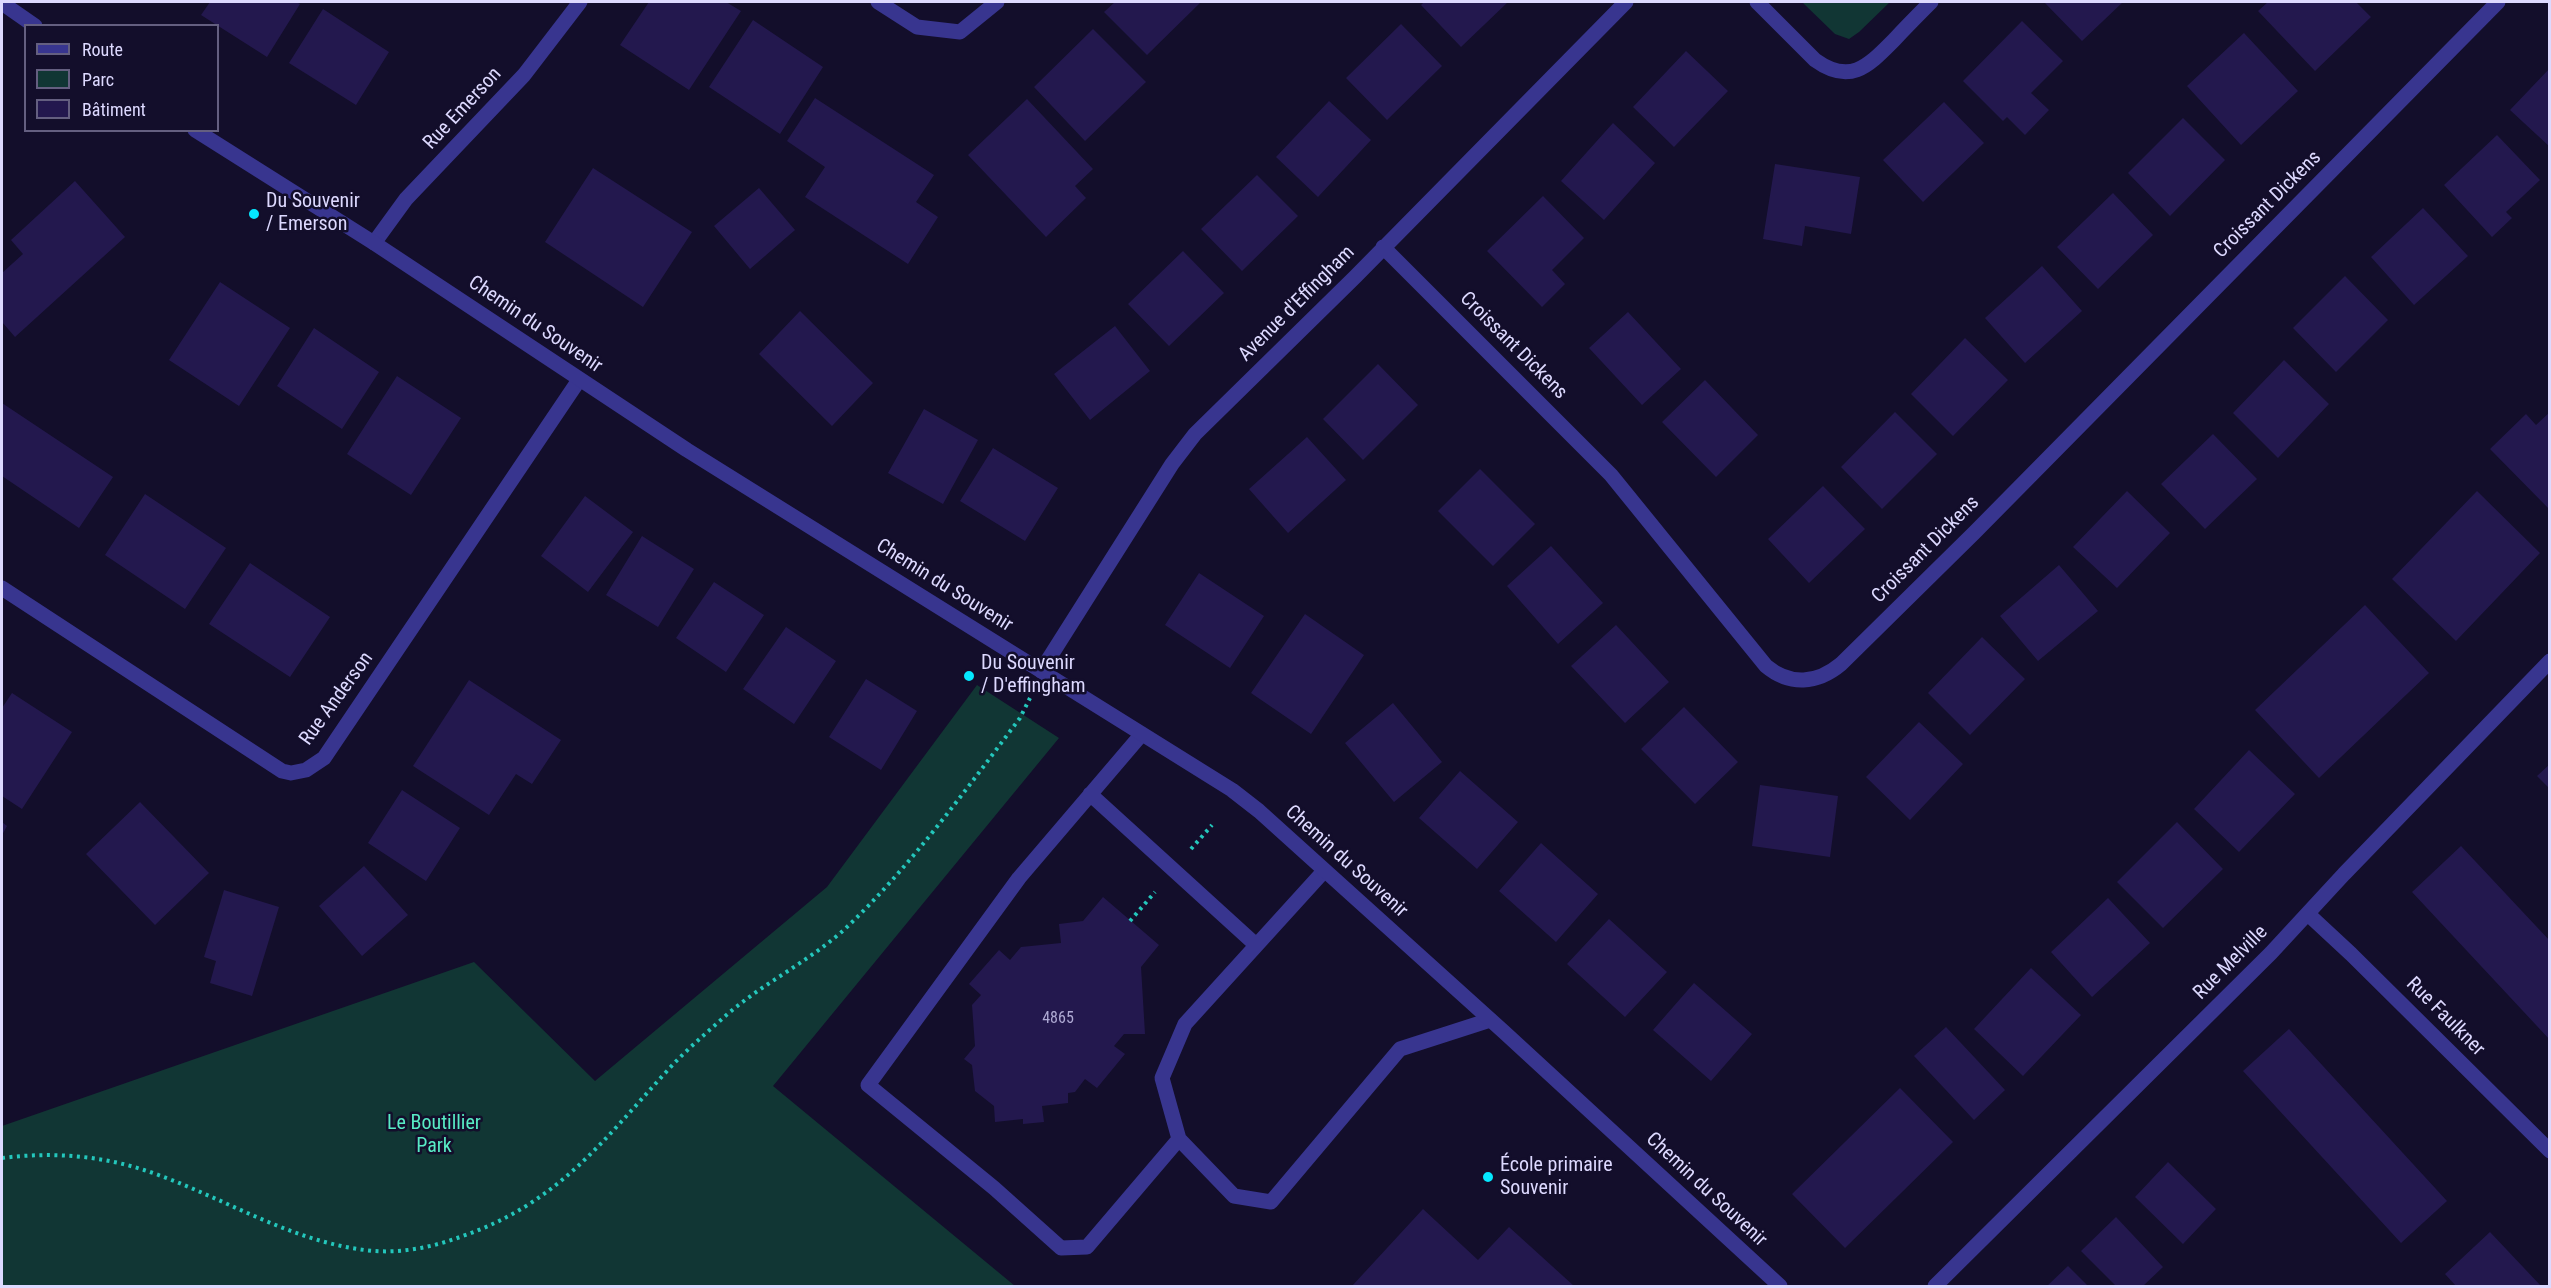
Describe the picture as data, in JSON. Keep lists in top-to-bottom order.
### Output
{
  "streets": {
    "street": [
      "Rue Emerson",
      "Croissant Dickens",
      "Avenue d'Effingham",
      "Chemin du Souvenir",
      "Rue Anderson",
      "Rue Melville",
      "Rue Faulkner"
    ]
  },
  "crossings": [
    ["Rue Emerson", "Chemin du Souvenir"],
    ["Croissant Dickens", "Avenue d'Effingham"],
    ["Avenue d'Effingham", "Chemin du Souvenir"],
    ["Chemin du Souvenir", "Rue Anderson"],
    ["Rue Melville", "Rue Faulkner"]
  ],
  "parks": ["Le Boutillier Park"],
  "places": ["Du Souvenir / Emerson", "Du Souvenir / D'effingham", "École primaire Souvenir"],
  "house_numbers": ["4865"],
  "legend": ["Route", "Parc", "Bâtiment"]
}
